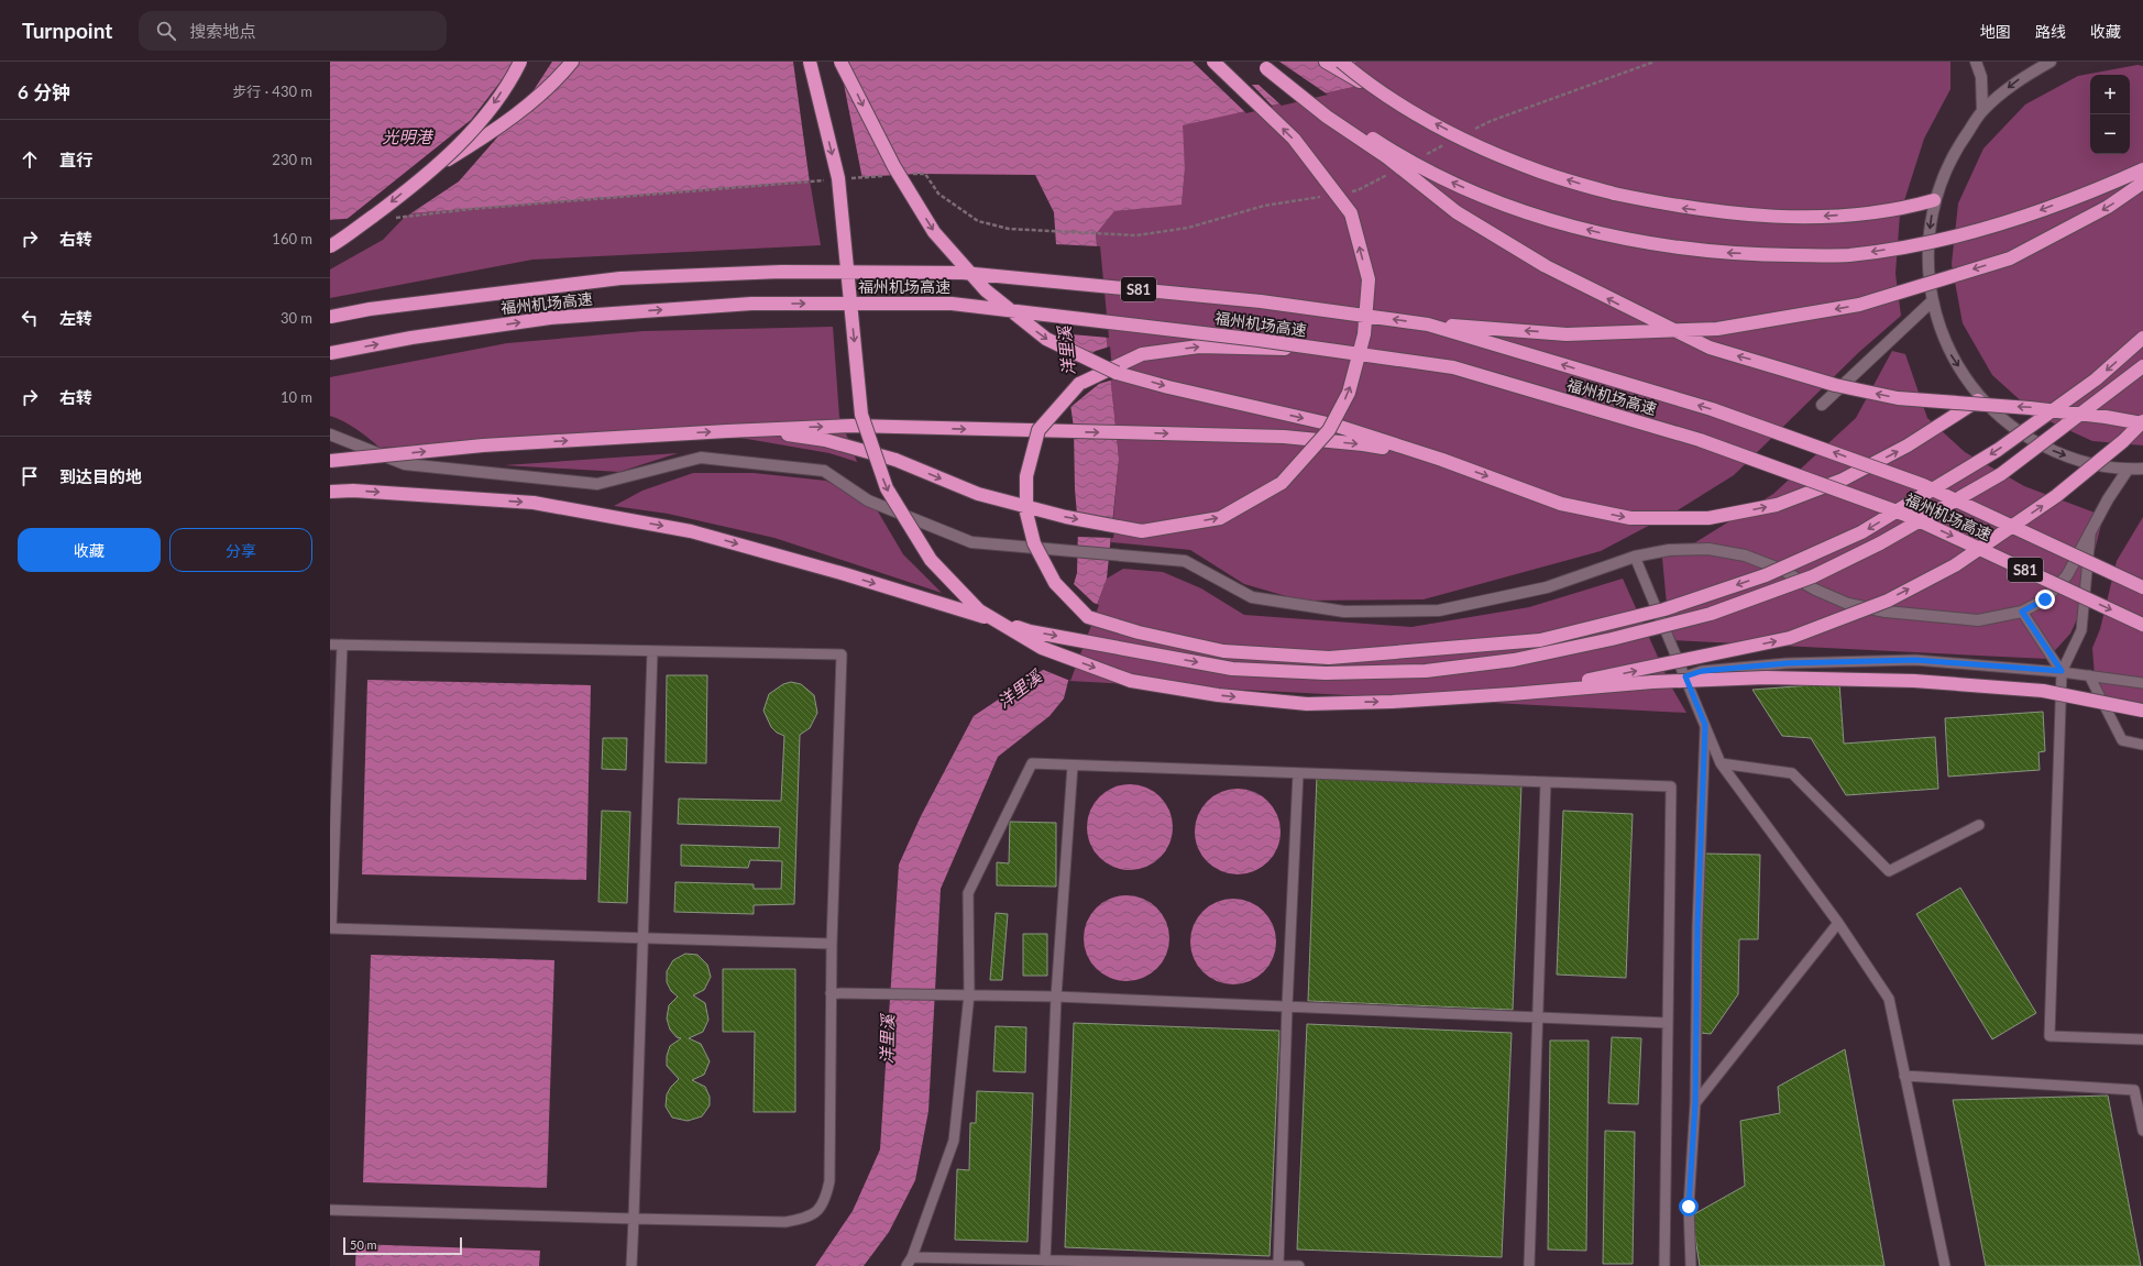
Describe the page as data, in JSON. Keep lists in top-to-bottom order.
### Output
{
  "streets": {
    "highway": ["福州机场高速", "S81"]
  },
  "water": ["光明港", "洋里溪"],
  "scale_bar": "50 m",
  "page": {
    "header": "Turnpoint",
    "search": "搜索地点",
    "nav": ["地图", "路线", "收藏"],
    "heading": ["6 分钟", "步行 · 430 m"],
    "map_buttons": ["+", "−"],
    "list": [
      ["直行", "230 m"],
      ["右转", "160 m"],
      ["左转", "30 m"],
      ["右转", "10 m"],
      "到达目的地"
    ],
    "buttons": ["收藏", "分享"],
    "scale": "50 m"
  }
}
